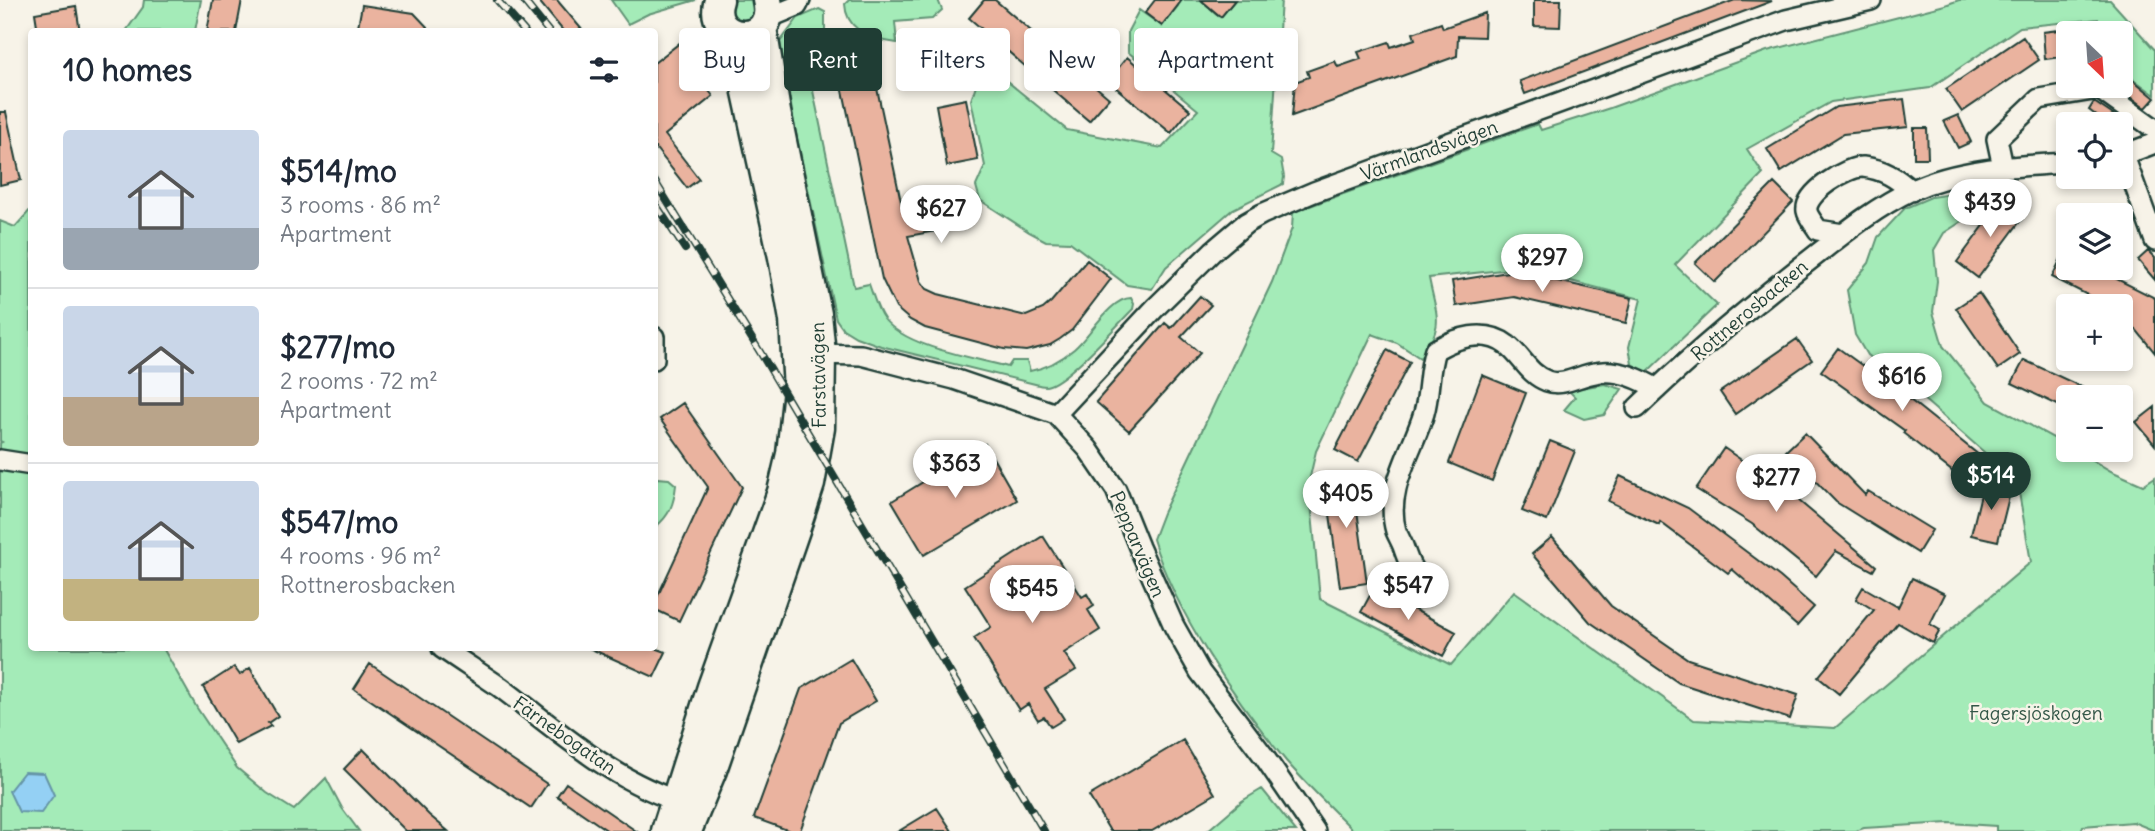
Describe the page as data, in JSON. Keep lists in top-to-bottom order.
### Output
{
  "streets": {
    "street": [
      "Värmlandsvägen",
      "Rottnerosbacken",
      "Farstavägen",
      "Pepparvägen",
      "Färnebogatan"
    ]
  },
  "crossings": [
    ["Värmlandsvägen", "Pepparvägen"],
    ["Farstavägen", "Pepparvägen"],
    ["Farstavägen", "Färnebogatan"]
  ],
  "parks": ["Fagersjöskogen"],
  "north": "bottom right",
  "page": {
    "map_buttons": ["+", "−"],
    "chip": [
      "Buy",
      "Rent",
      "Filters",
      "New",
      "Apartment"
    ],
    "heading": "10 homes",
    "list": [
      {
        "name": "$514/mo",
        "note": "3 rooms · 86 m² · Apartment"
      },
      {
        "name": "$277/mo",
        "note": "2 rooms · 72 m² · Apartment"
      },
      {
        "name": "$547/mo",
        "note": "4 rooms · 96 m² · Rottnerosbacken"
      }
    ],
    "price": [
      "$439",
      "$627",
      "$297",
      "$616",
      "$363",
      "$514",
      "$277",
      "$405",
      "$547",
      "$545"
    ]
  }
}
